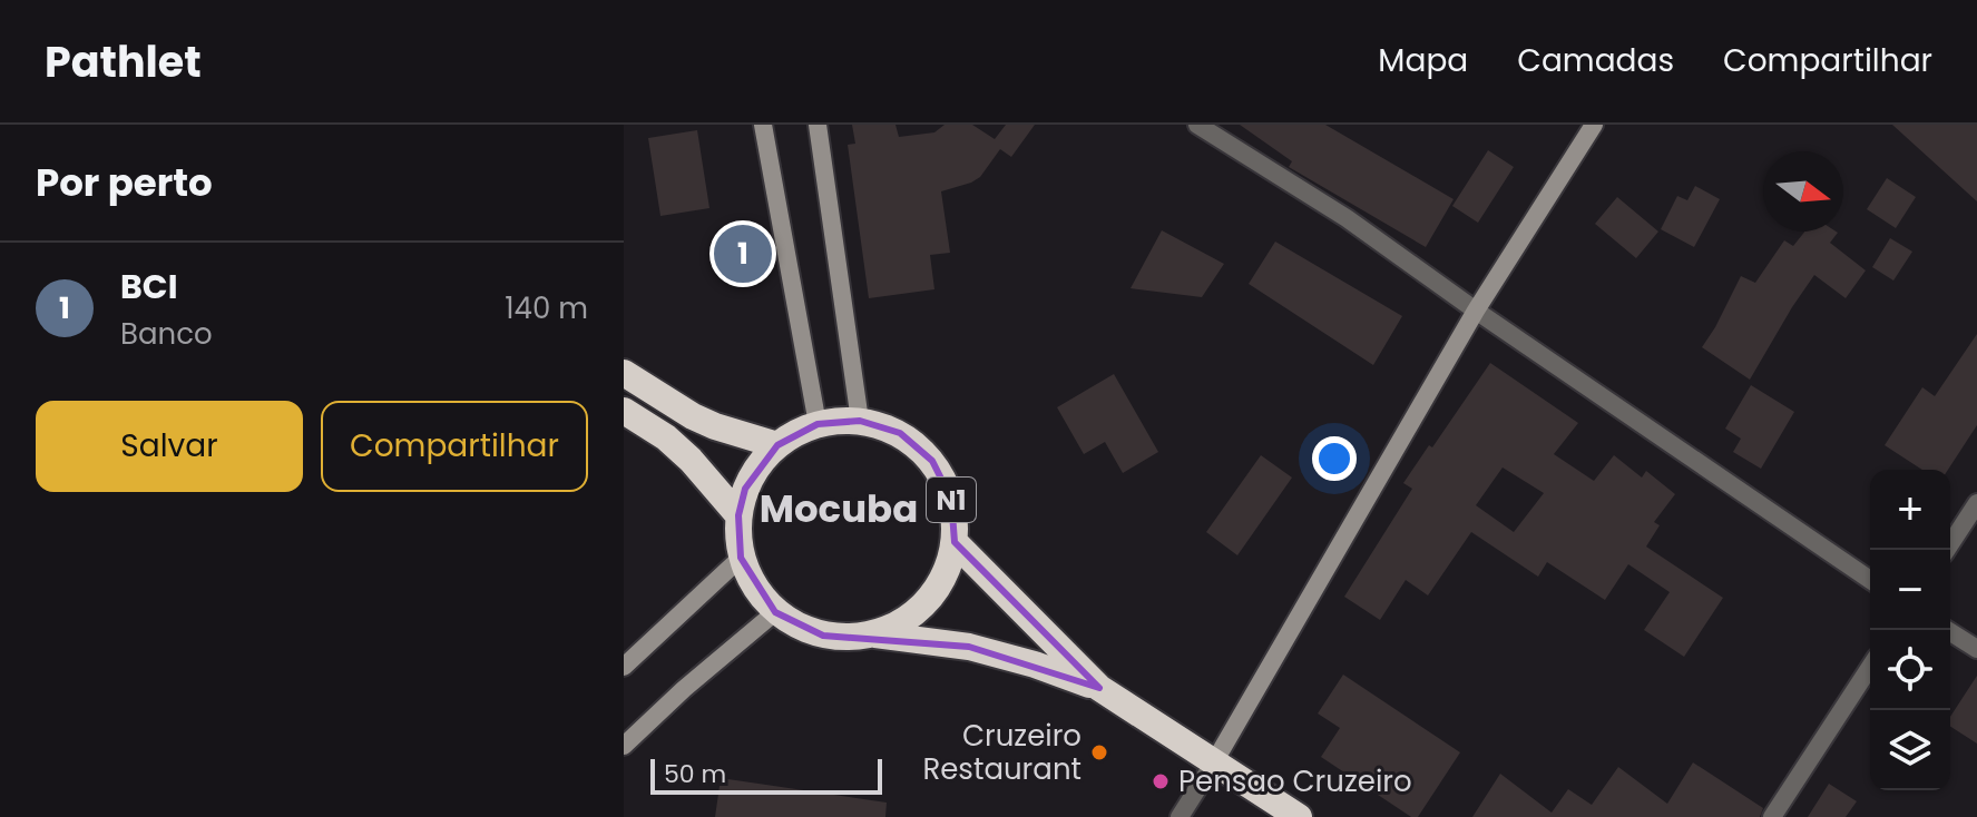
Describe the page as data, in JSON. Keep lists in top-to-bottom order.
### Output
{
  "streets": {
    "highway": ["N1"]
  },
  "districts": ["Mocuba"],
  "places": ["Cruzeiro Restaurant", "Pensao Cruzeiro"],
  "scale_bar": "50 m",
  "north": "right",
  "page": {
    "header": "Pathlet",
    "nav": ["Mapa", "Camadas", "Compartilhar"],
    "heading": "Por perto",
    "pins": "1",
    "list": [
      {
        "mark": "1",
        "name": "BCI",
        "note": "Banco",
        "value": "140 m"
      }
    ],
    "buttons": ["Salvar", "Compartilhar"],
    "map_buttons": ["+", "−"],
    "scale": "50 m"
  }
}
